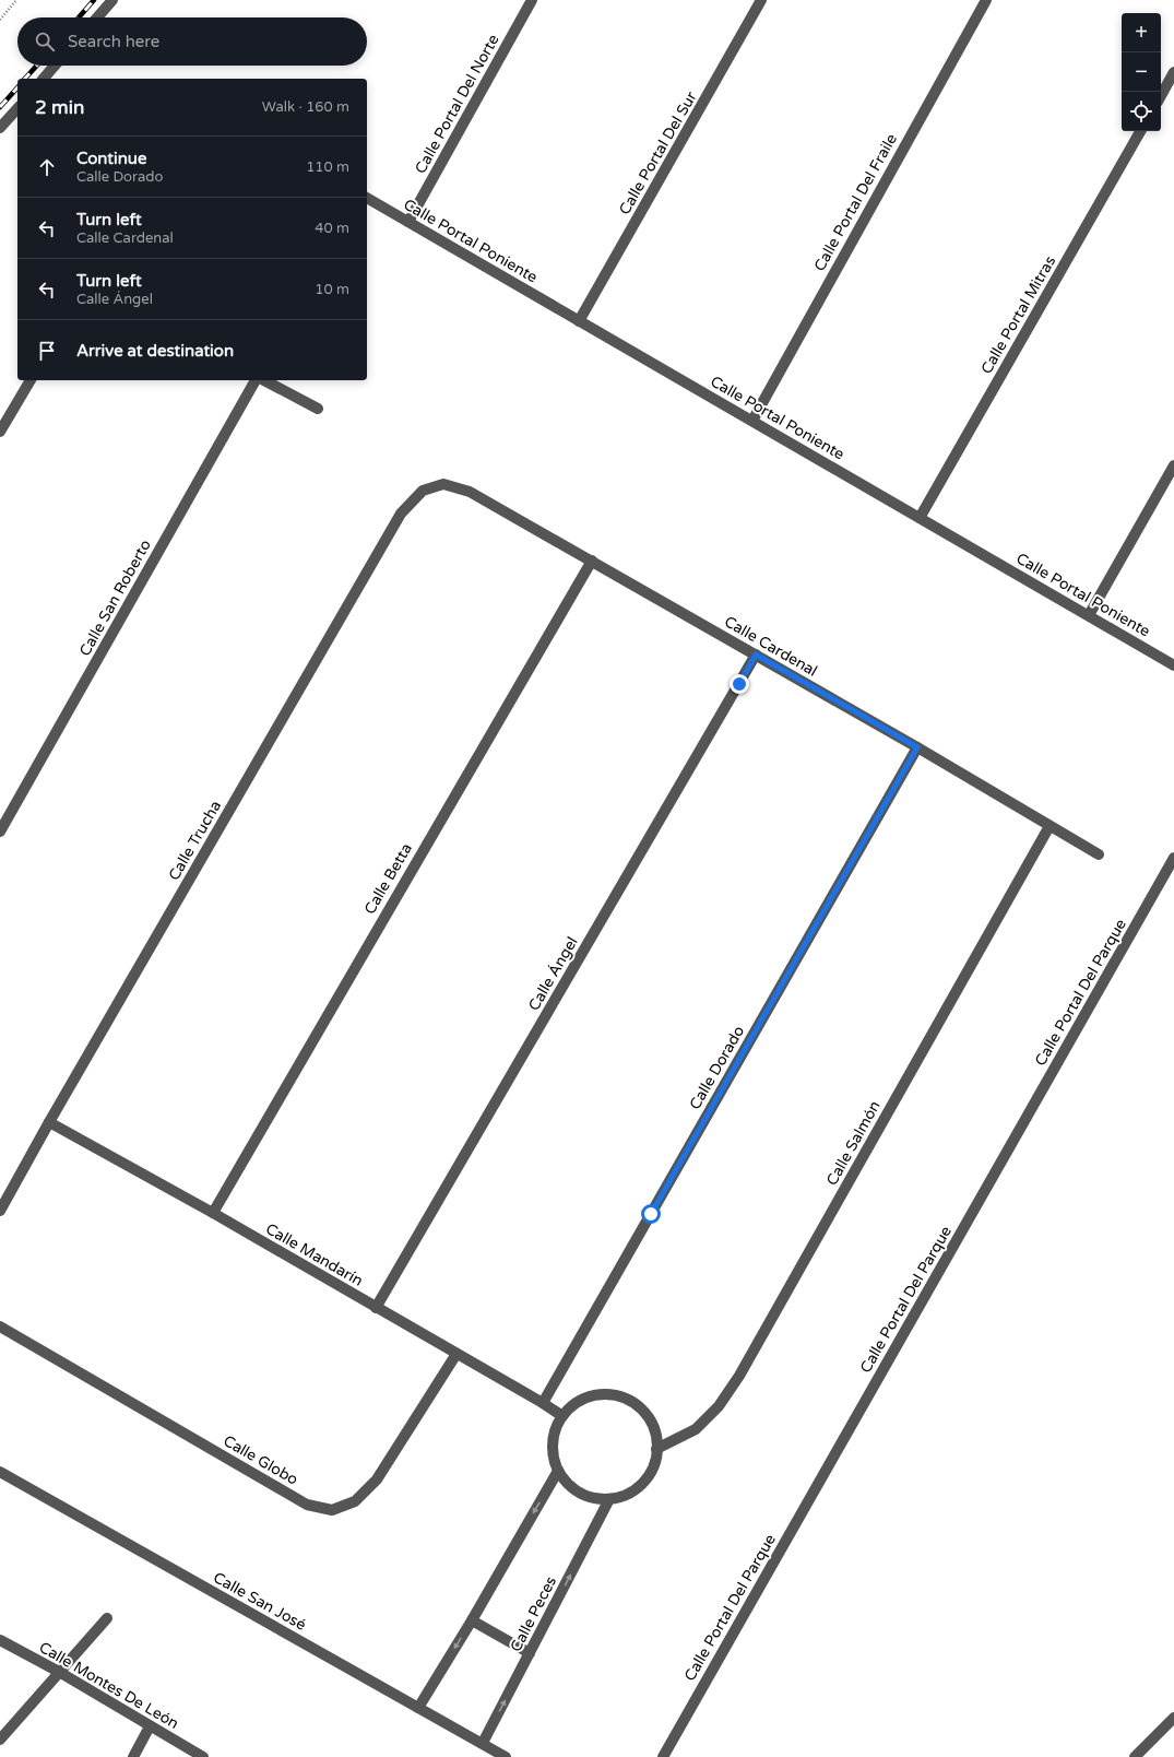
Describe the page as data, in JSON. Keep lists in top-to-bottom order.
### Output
{
  "streets": {
    "street": [
      "Calle Portal Del Norte",
      "Calle Portal Del Sur",
      "Calle Portal Del Fraile",
      "Calle Portal Poniente",
      "Calle Portal Mitras",
      "Calle San Roberto",
      "Calle Cardenal",
      "Calle Trucha",
      "Calle Betta",
      "Calle Ángel",
      "Calle Portal Del Parque",
      "Calle Dorado",
      "Calle Salmón",
      "Calle Mandarín",
      "Calle Globo",
      "Calle San José",
      "Calle Peces",
      "Calle Montes De León"
    ]
  },
  "crossings": [
    ["Calle Portal Del Norte", "Calle Portal Poniente"],
    ["Calle Portal Del Sur", "Calle Portal Poniente"],
    ["Calle Portal Del Fraile", "Calle Portal Poniente"],
    ["Calle Portal Poniente", "Calle Portal Mitras"],
    ["Calle Cardenal", "Calle Trucha"],
    ["Calle Cardenal", "Calle Betta"],
    ["Calle Cardenal", "Calle Ángel"],
    ["Calle Cardenal", "Calle Dorado"],
    ["Calle Cardenal", "Calle Salmón"],
    ["Calle Trucha", "Calle Mandarín"],
    ["Calle Betta", "Calle Mandarín"],
    ["Calle Ángel", "Calle Mandarín"],
    ["Calle Dorado", "Calle Mandarín"],
    ["Calle Salmón", "Calle Mandarín"],
    ["Calle Salmón", "Calle Peces"],
    ["Calle Mandarín", "Calle Globo"],
    ["Calle Mandarín", "Calle Peces"],
    ["Calle San José", "Calle Peces"]
  ],
  "page": {
    "map_buttons": ["+", "−"],
    "search": "Search here",
    "heading": ["2 min", "Walk · 160 m"],
    "list": [
      ["Continue", "Calle Dorado", "110 m"],
      ["Turn left", "Calle Cardenal", "40 m"],
      ["Turn left", "Calle Ángel", "10 m"],
      "Arrive at destination"
    ]
  }
}
